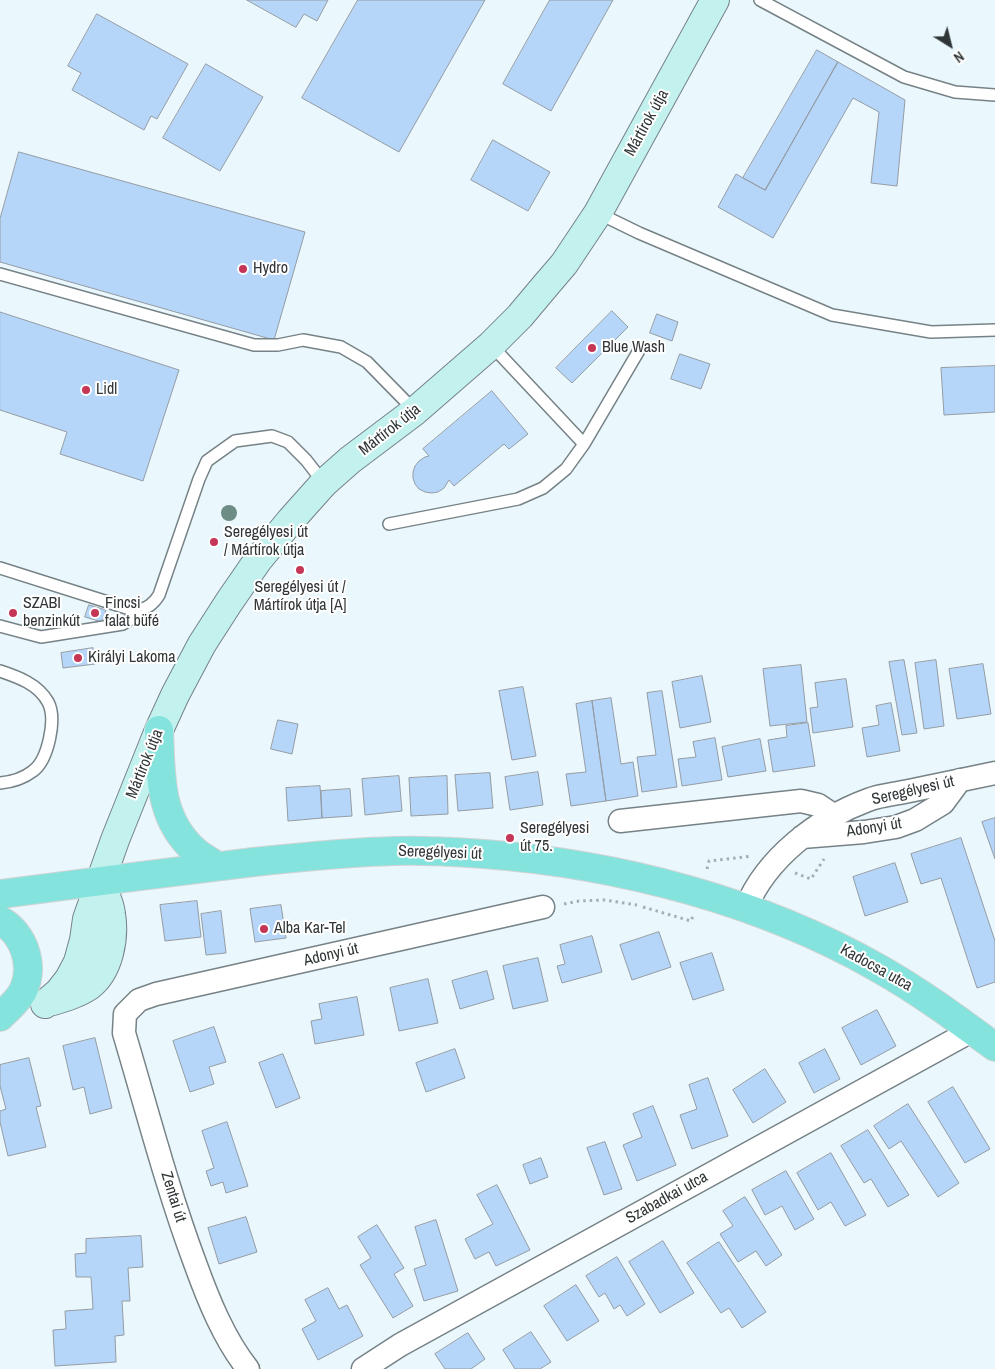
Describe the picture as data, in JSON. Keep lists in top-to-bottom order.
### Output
{
  "streets": {
    "main road": ["Seregélyesi út", "Kadocsa utca"],
    "street": [
      "Mártírok útja",
      "Adonyi út",
      "Zentai út",
      "Szabadkai utca"
    ]
  },
  "crossings": [
    ["Mártírok útja", "Seregélyesi út"],
    ["Seregélyesi út", "Adonyi út"],
    ["Seregélyesi út", "Kadocsa utca"],
    ["Adonyi út", "Zentai út"],
    ["Kadocsa utca", "Szabadkai utca"]
  ],
  "places": [
    "Hydro",
    "Blue Wash",
    "Lidl",
    "Seregélyesi út / Mártírok útja",
    "Seregélyesi út / Mártírok útja [A]",
    "SZABI benzinkút",
    "Fincsi falat büfé",
    "Királyi Lakoma",
    "Seregélyesi út 75.",
    "Alba Kar-Tel"
  ],
  "north": "bottom right"
}
